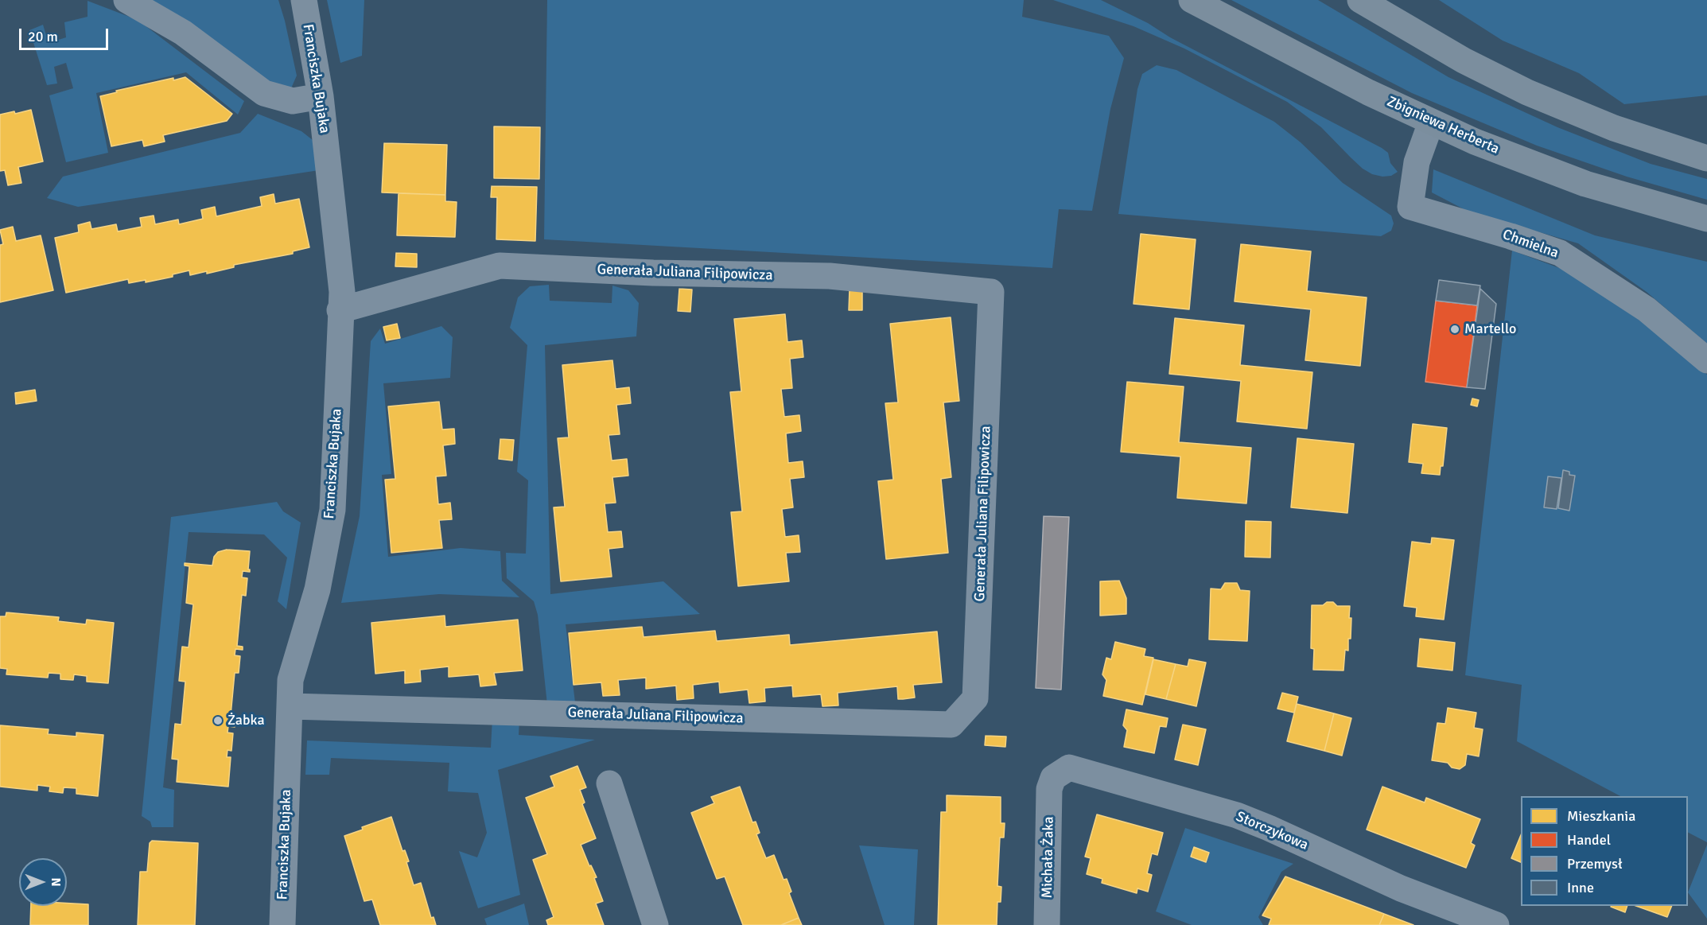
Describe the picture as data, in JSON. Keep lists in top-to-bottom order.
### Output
{
  "streets": {
    "main road": ["Zbigniewa Herberta"],
    "street": [
      "Franciszka Bujaka",
      "Chmielna",
      "Generała Juliana Filipowicza",
      "Storczykowa",
      "Michała Żaka"
    ]
  },
  "crossings": [
    ["Franciszka Bujaka", "Generała Juliana Filipowicza"],
    ["Zbigniewa Herberta", "Chmielna"],
    ["Storczykowa", "Michała Żaka"]
  ],
  "places": ["Martello", "Żabka"],
  "legend": [
    "Mieszkania",
    "Handel",
    "Przemysł",
    "Inne"
  ],
  "scale_bar": "20 m",
  "north": "right"
}
